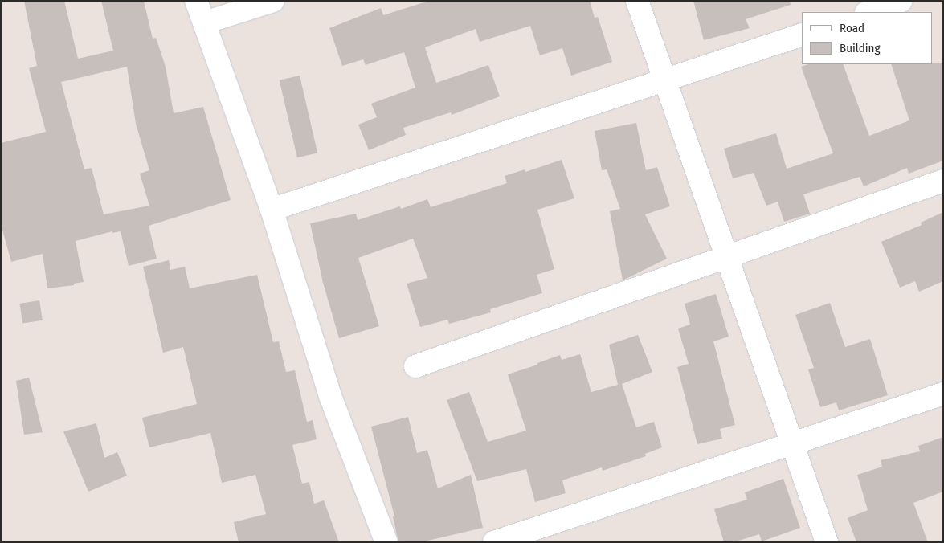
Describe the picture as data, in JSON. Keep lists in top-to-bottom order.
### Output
{
  "legend": ["Road", "Building"]
}
